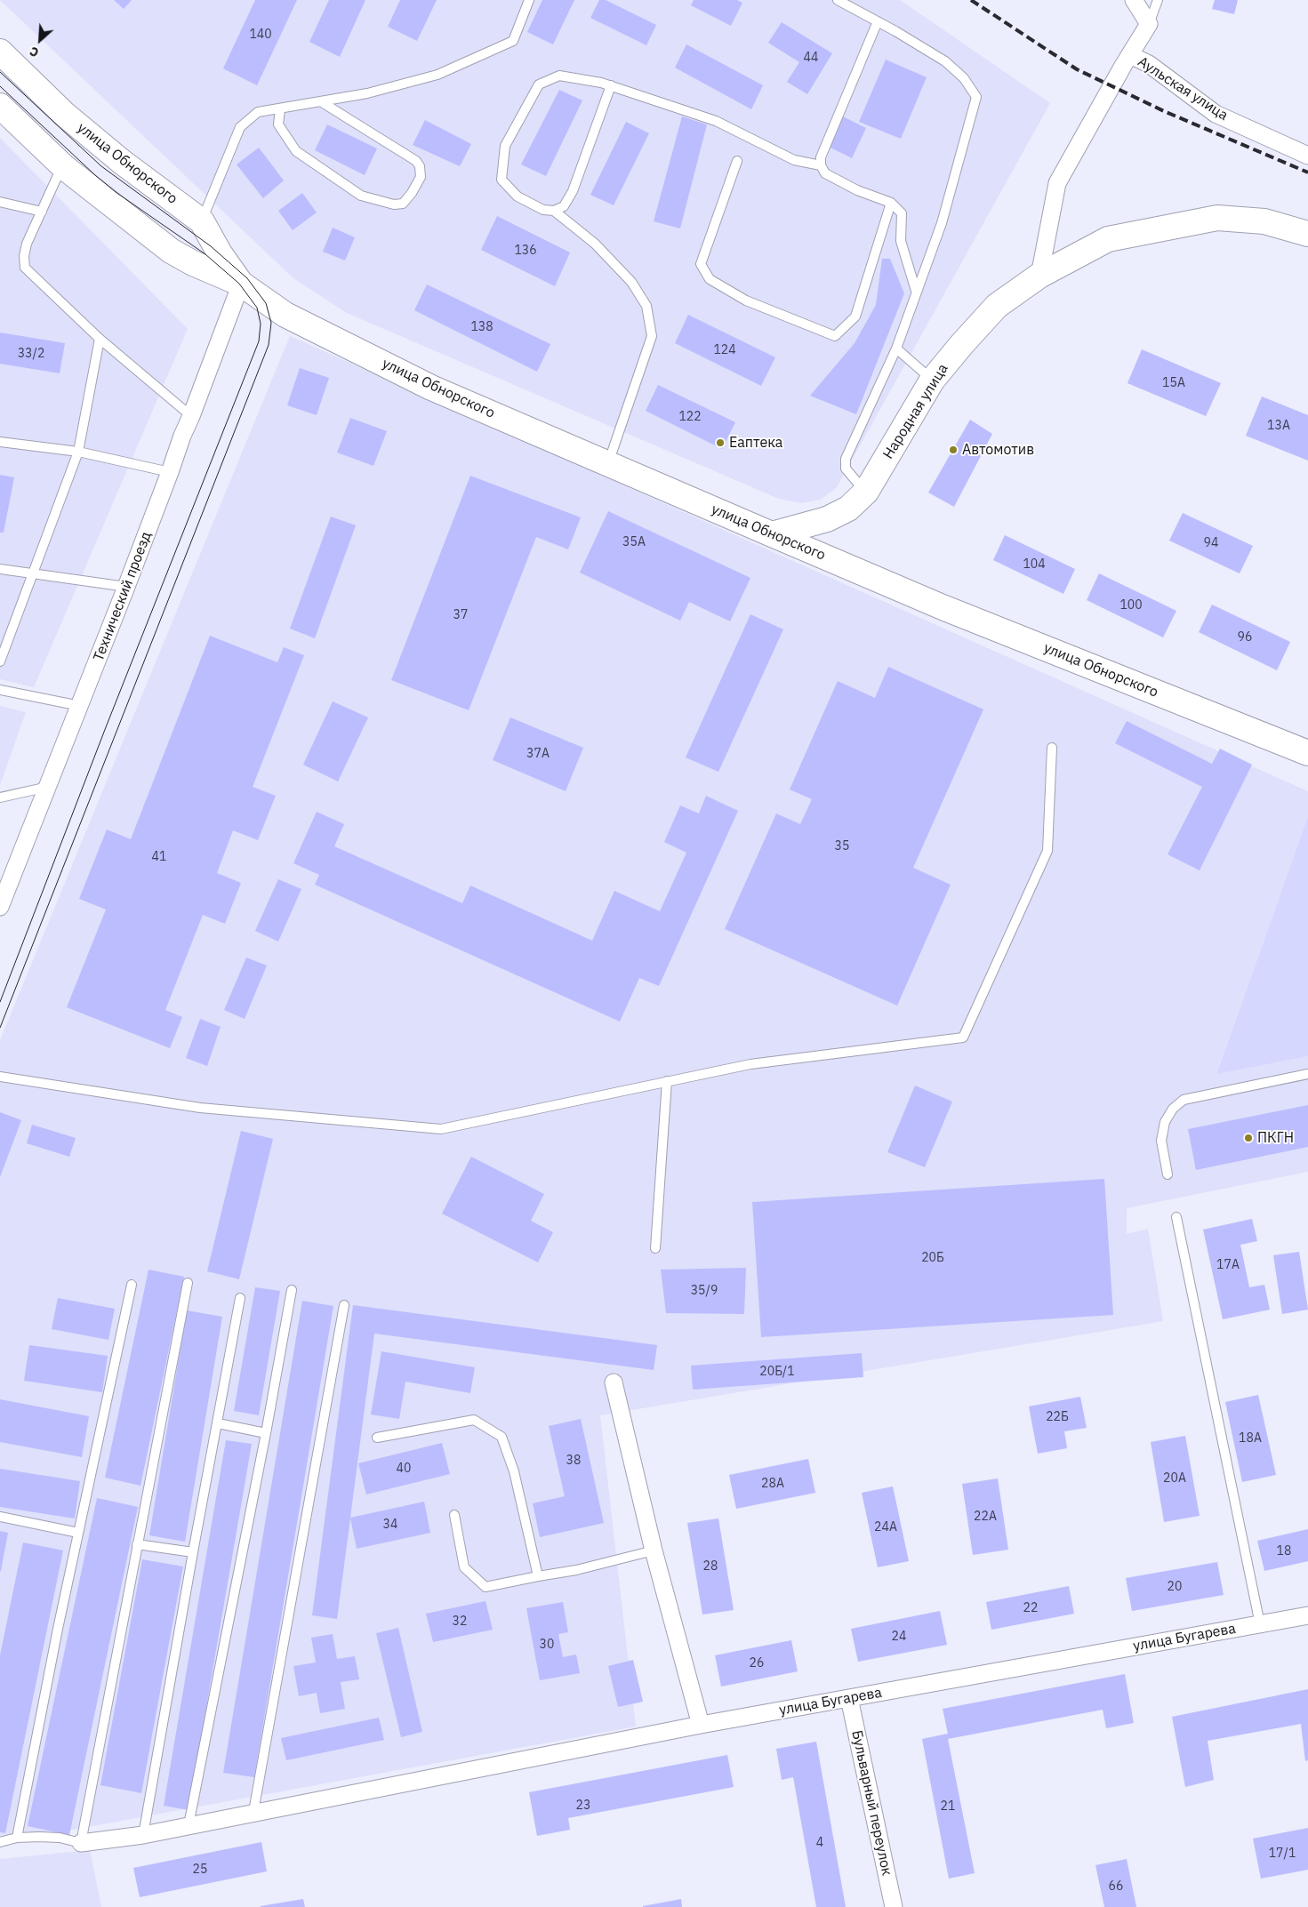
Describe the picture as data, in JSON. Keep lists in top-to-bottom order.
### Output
{
  "streets": {
    "main road": ["улица Обнорского", "Народная улица"],
    "street": [
      "Аульская улица",
      "Технический проезд",
      "улица Бугарева",
      "Бульварный переулок"
    ]
  },
  "crossings": [
    ["улица Обнорского", "Народная улица"],
    ["улица Обнорского", "Технический проезд"],
    ["улица Бугарева", "Бульварный переулок"]
  ],
  "places": ["Еаптека", "Автомотив", "ПКГН"],
  "house_numbers": [
    "140",
    "44",
    "136",
    "138",
    "124",
    "33/2",
    "15А",
    "122",
    "13А",
    "35А",
    "94",
    "104",
    "100",
    "37",
    "96",
    "37А",
    "35",
    "41",
    "20Б",
    "17А",
    "35/9",
    "20Б/1",
    "22Б",
    "18А",
    "38",
    "40",
    "20А",
    "28А",
    "22А",
    "34",
    "24А",
    "18",
    "28",
    "20",
    "22",
    "32",
    "24",
    "30",
    "26",
    "23",
    "21",
    "4",
    "17/1",
    "25",
    "66"
  ],
  "north": "bottom left"
}
